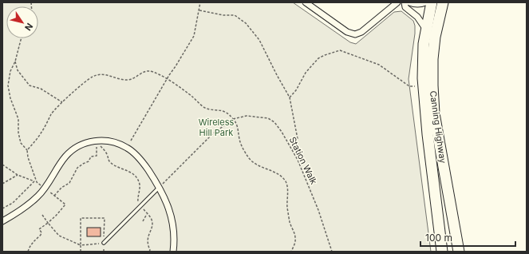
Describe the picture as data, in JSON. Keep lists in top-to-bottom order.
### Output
{
  "streets": {
    "highway": ["Canning Highway"],
    "path": ["Station Walk"]
  },
  "parks": ["Wireless Hill Park"],
  "scale_bar": "100 m",
  "north": "bottom right"
}
